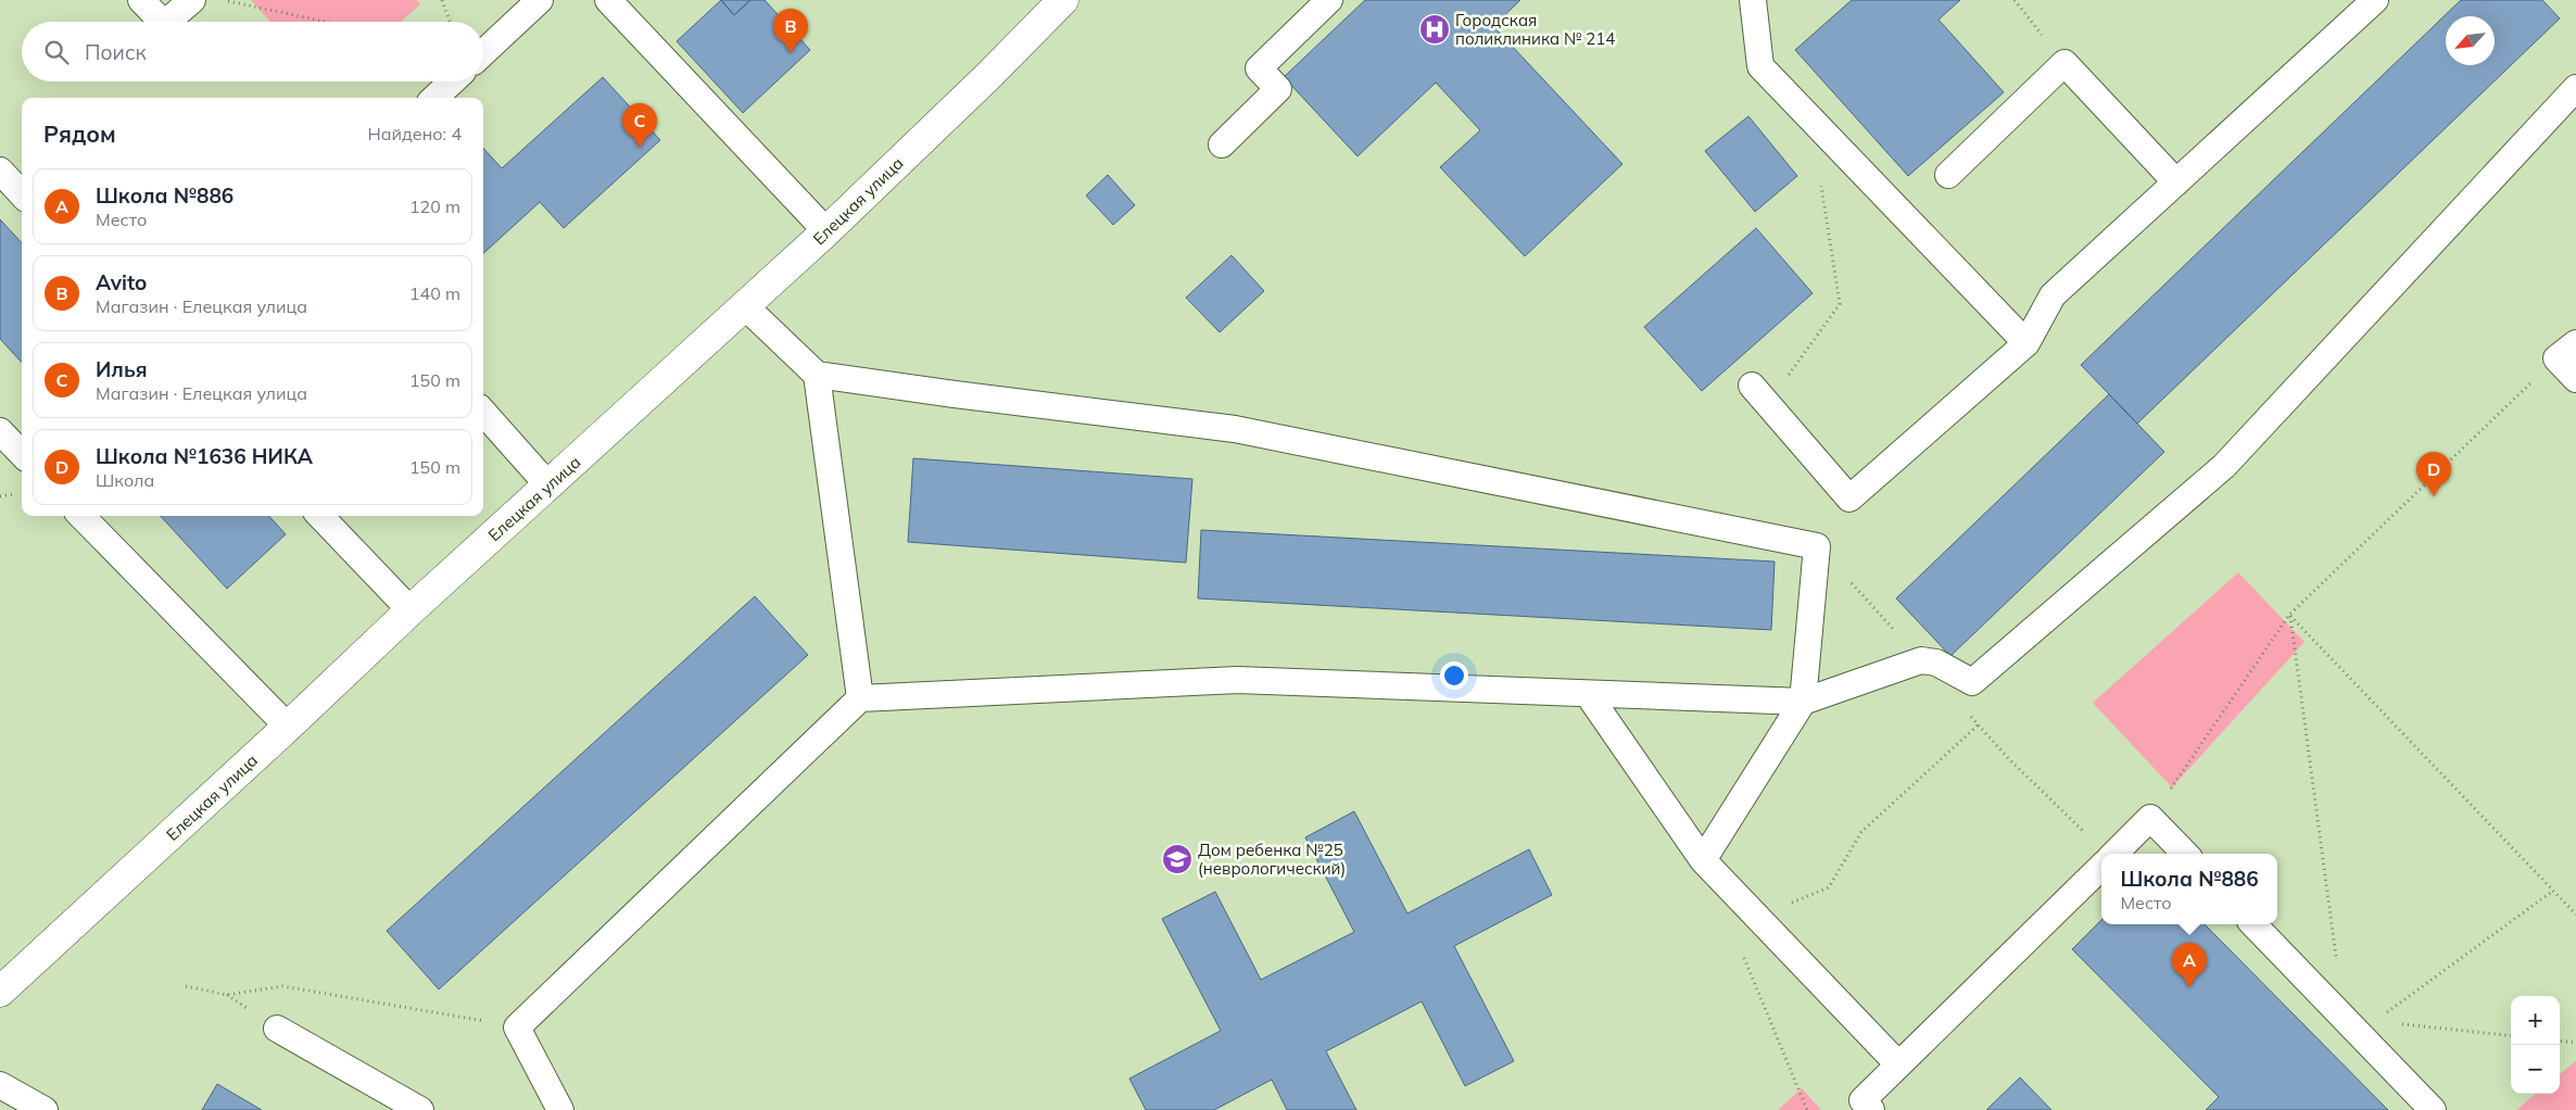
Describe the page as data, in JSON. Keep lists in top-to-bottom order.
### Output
{
  "streets": {
    "street": ["Елецкая улица"]
  },
  "places": {
    "hospital": ["Городская поликлиника № 214"],
    "school or university": ["Дом ребенка №25 (неврологический)"]
  },
  "north": "bottom left",
  "page": {
    "pins": [
      "B",
      "C",
      "D",
      "A"
    ],
    "search": "Поиск",
    "heading": ["Рядом", "Найдено: 4"],
    "list": [
      {
        "mark": "A",
        "name": "Школа №886",
        "note": "Место",
        "value": "120 m"
      },
      {
        "mark": "B",
        "name": "Avito",
        "note": "Магазин · Елецкая улица",
        "value": "140 m"
      },
      {
        "mark": "C",
        "name": "Илья",
        "note": "Магазин · Елецкая улица",
        "value": "150 m"
      },
      {
        "mark": "D",
        "name": "Школа №1636 НИКА",
        "note": "Школа",
        "value": "150 m"
      }
    ],
    "popup": ["Школа №886", "Место"],
    "map_buttons": ["+", "−"]
  }
}
